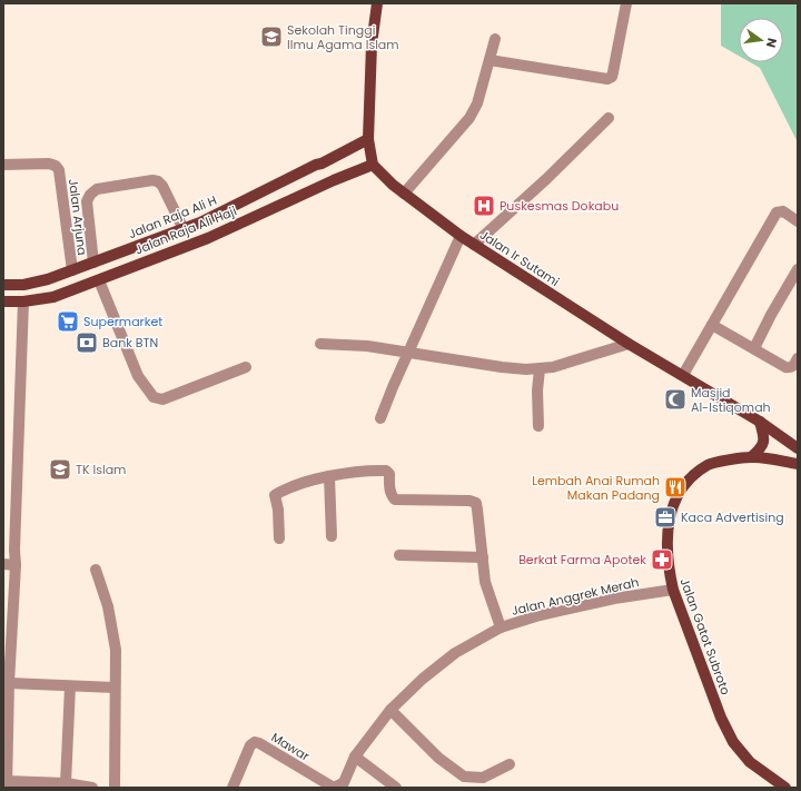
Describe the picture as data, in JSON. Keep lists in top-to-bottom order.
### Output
{
  "streets": {
    "main road": [
      "Jalan Raja Ali H",
      "Jalan Raja Ali Haji",
      "Jalan Ir Sutami",
      "Jalan Gatot Subroto"
    ],
    "street": ["Jalan Arjuna", "Jalan Anggrek Merah", "Mawar"]
  },
  "crossings": [
    ["Jalan Arjuna", "Jalan Raja Ali H"],
    ["Jalan Raja Ali Haji", "Jalan Ir Sutami"],
    ["Jalan Anggrek Merah", "Jalan Gatot Subroto"],
    ["Jalan Anggrek Merah", "Mawar"]
  ],
  "places": {
    "school or university": ["Sekolah Tinggi Ilmu Agama Islam", "TK Islam"],
    "hospital": ["Puskesmas Dokabu"],
    "supermarket": ["Supermarket"],
    "bank": ["Bank BTN"],
    "mosque": ["Masjid Al-Istiqomah"],
    "restaurant": ["Lembah Anai Rumah Makan Padang"],
    "office": ["Kaca Advertising"],
    "pharmacy": ["Berkat Farma Apotek"]
  },
  "north": "right"
}
